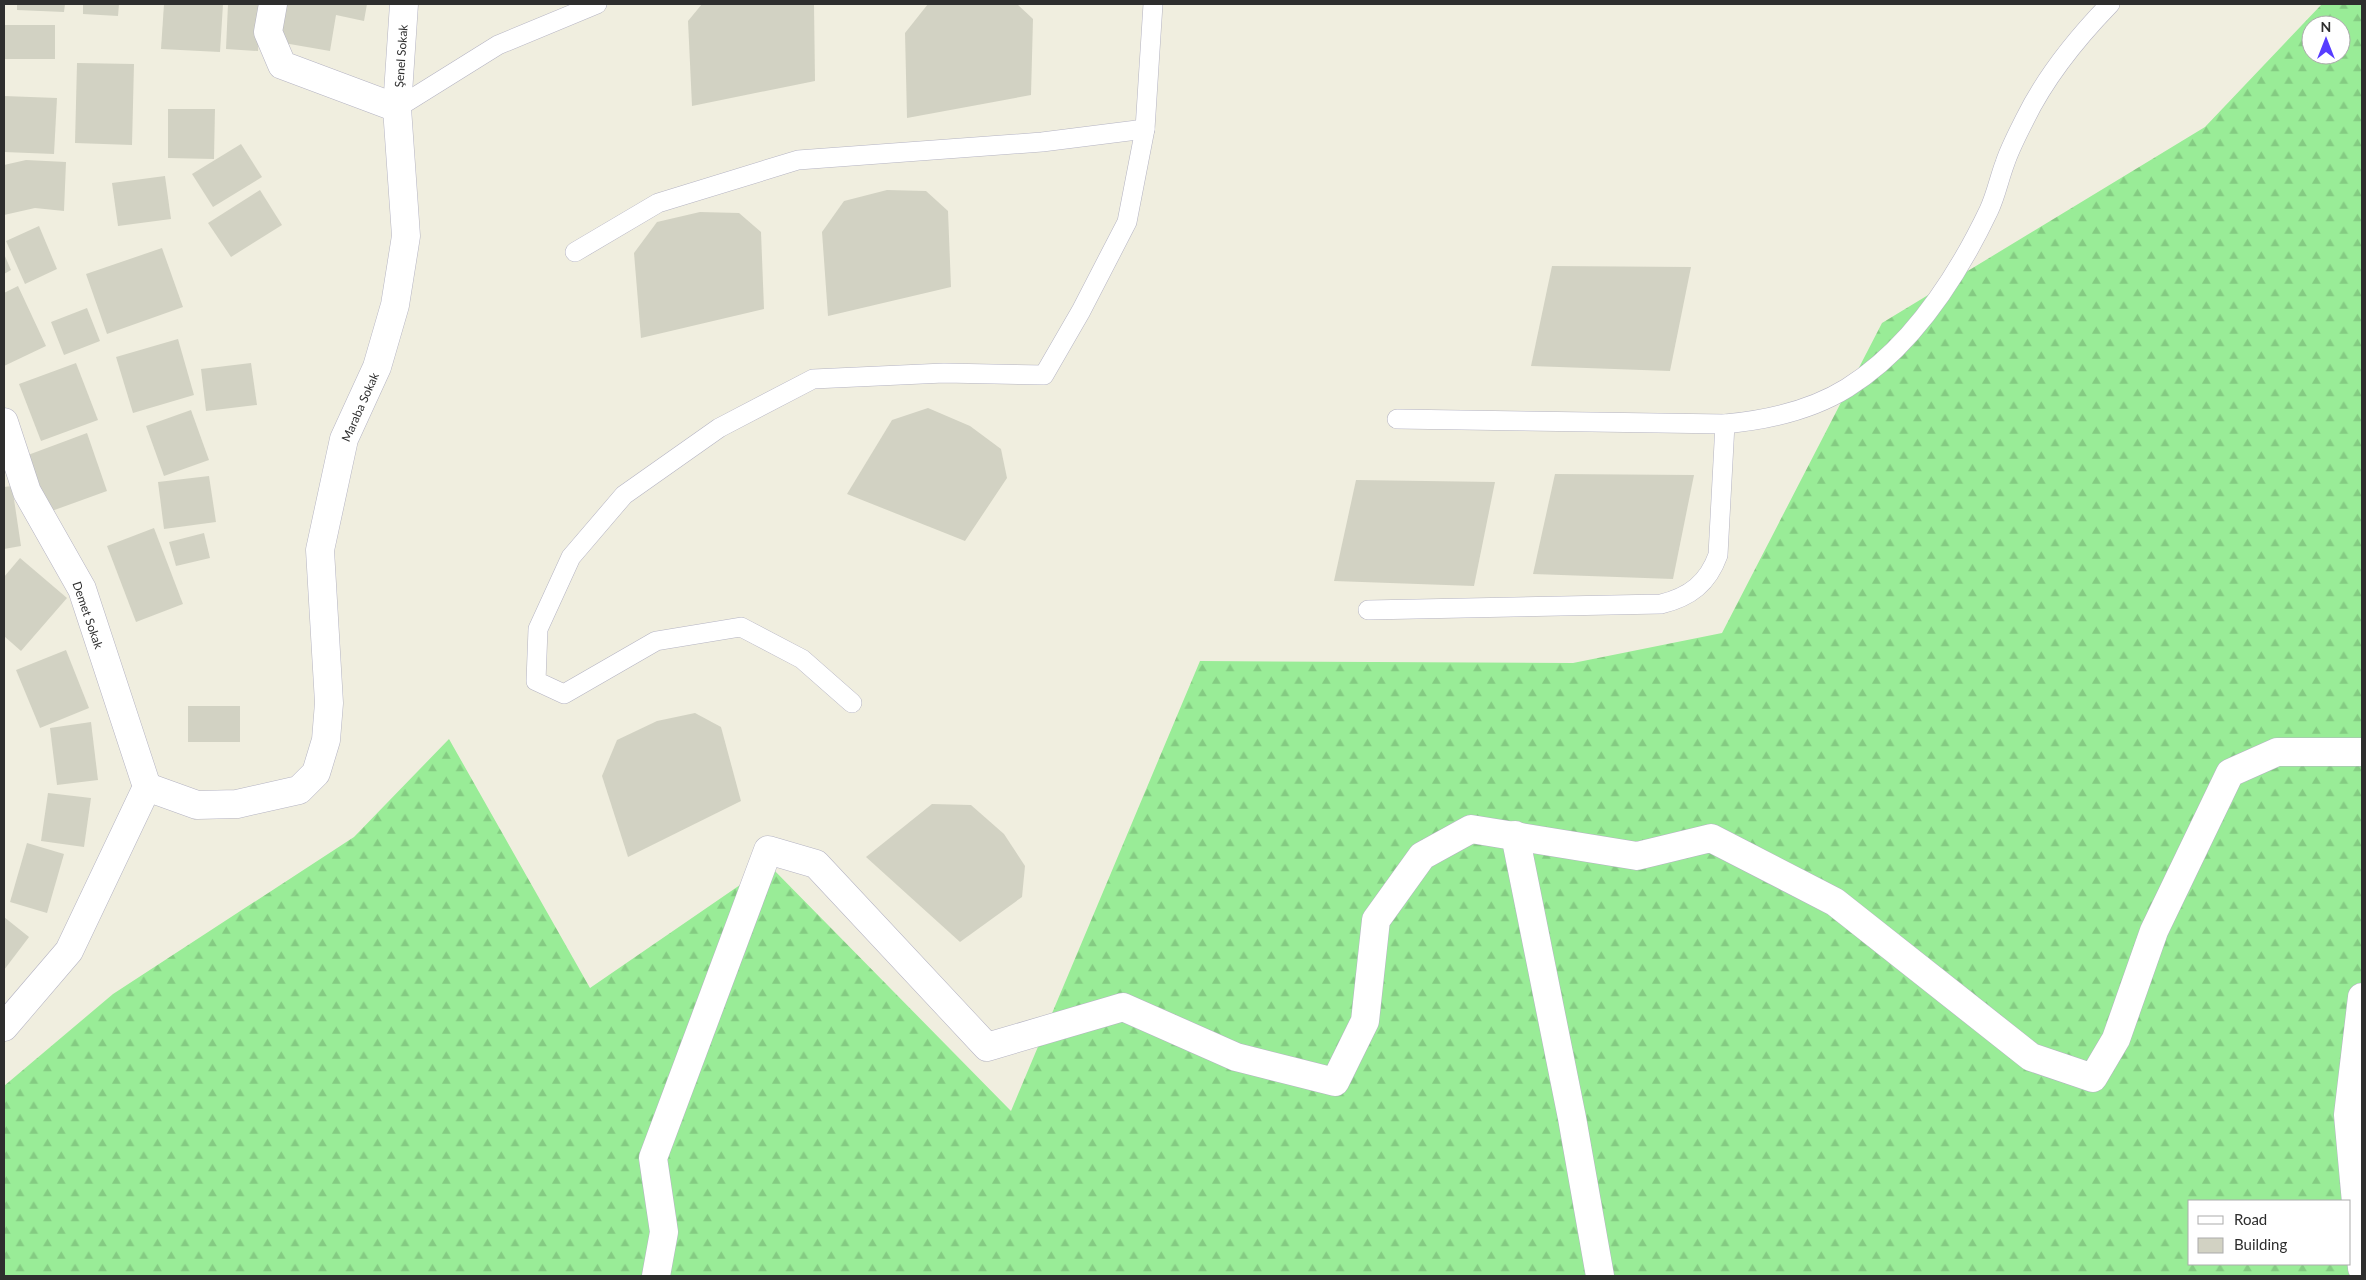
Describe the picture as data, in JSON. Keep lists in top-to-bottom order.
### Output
{
  "streets": {
    "street": ["Şenel Sokak", "Maraba Sokak", "Demet Sokak"]
  },
  "crossings": [
    ["Şenel Sokak", "Maraba Sokak"],
    ["Maraba Sokak", "Demet Sokak"]
  ],
  "legend": ["Road", "Building"],
  "north": "top"
}
